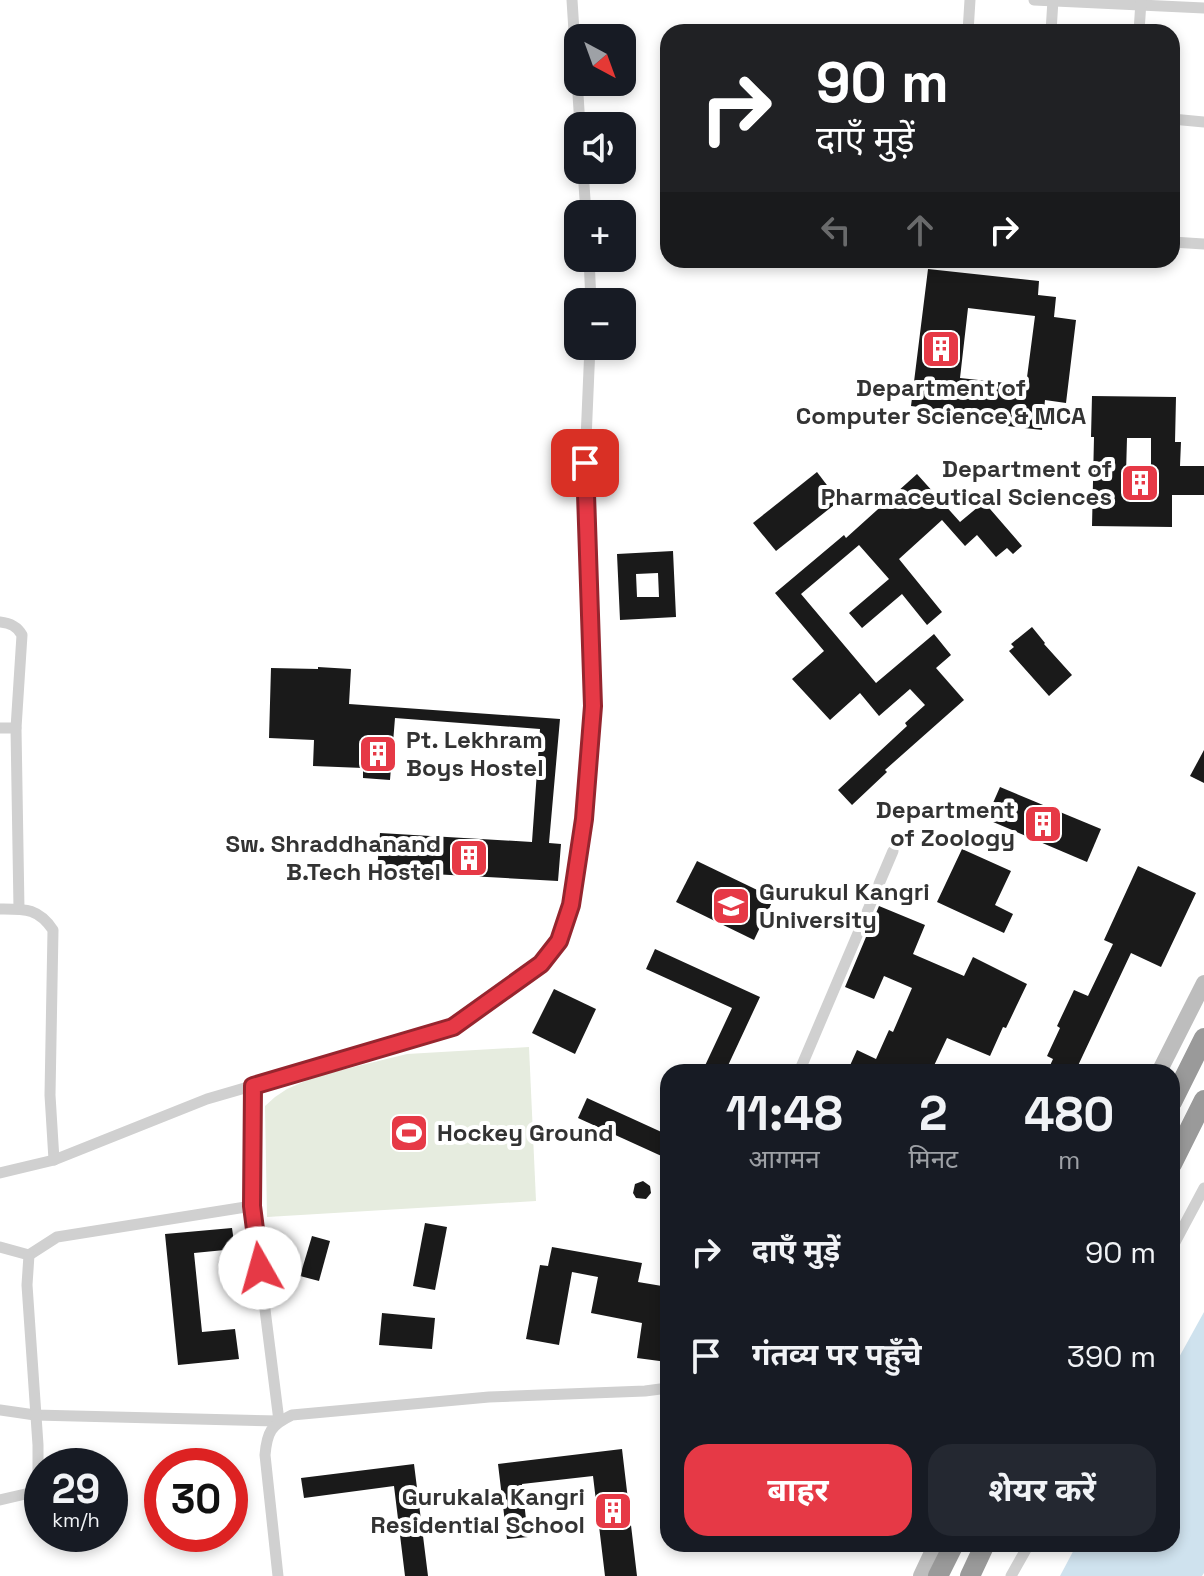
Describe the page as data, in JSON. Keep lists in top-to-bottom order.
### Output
{
  "places": {
    "building": [
      "Department of Computer Science & MCA",
      "Department of Pharmaceutical Sciences",
      "Pt. Lekhram Boys Hostel",
      "Department of Zoology",
      "Sw. Shraddhanand B.Tech Hostel",
      "Gurukala Kangri Residential School"
    ],
    "school or university": ["Gurukul Kangri University"],
    "sports": ["Hockey Ground"]
  },
  "north": "bottom right",
  "page": {
    "map_buttons": ["+", "−"],
    "turn": ["90 m", "दाएँ मुड़ें"],
    "eta": [
      "11:48",
      "आगमन",
      "2",
      "मिनट",
      "480",
      "m"
    ],
    "list": [
      {
        "name": "दाएँ मुड़ें",
        "value": "90 m"
      },
      {
        "name": "गंतव्य पर पहुँचे",
        "value": "390 m"
      }
    ],
    "buttons": ["बाहर", "शेयर करें"],
    "speed": "29 km/h",
    "limit": "30"
  }
}
